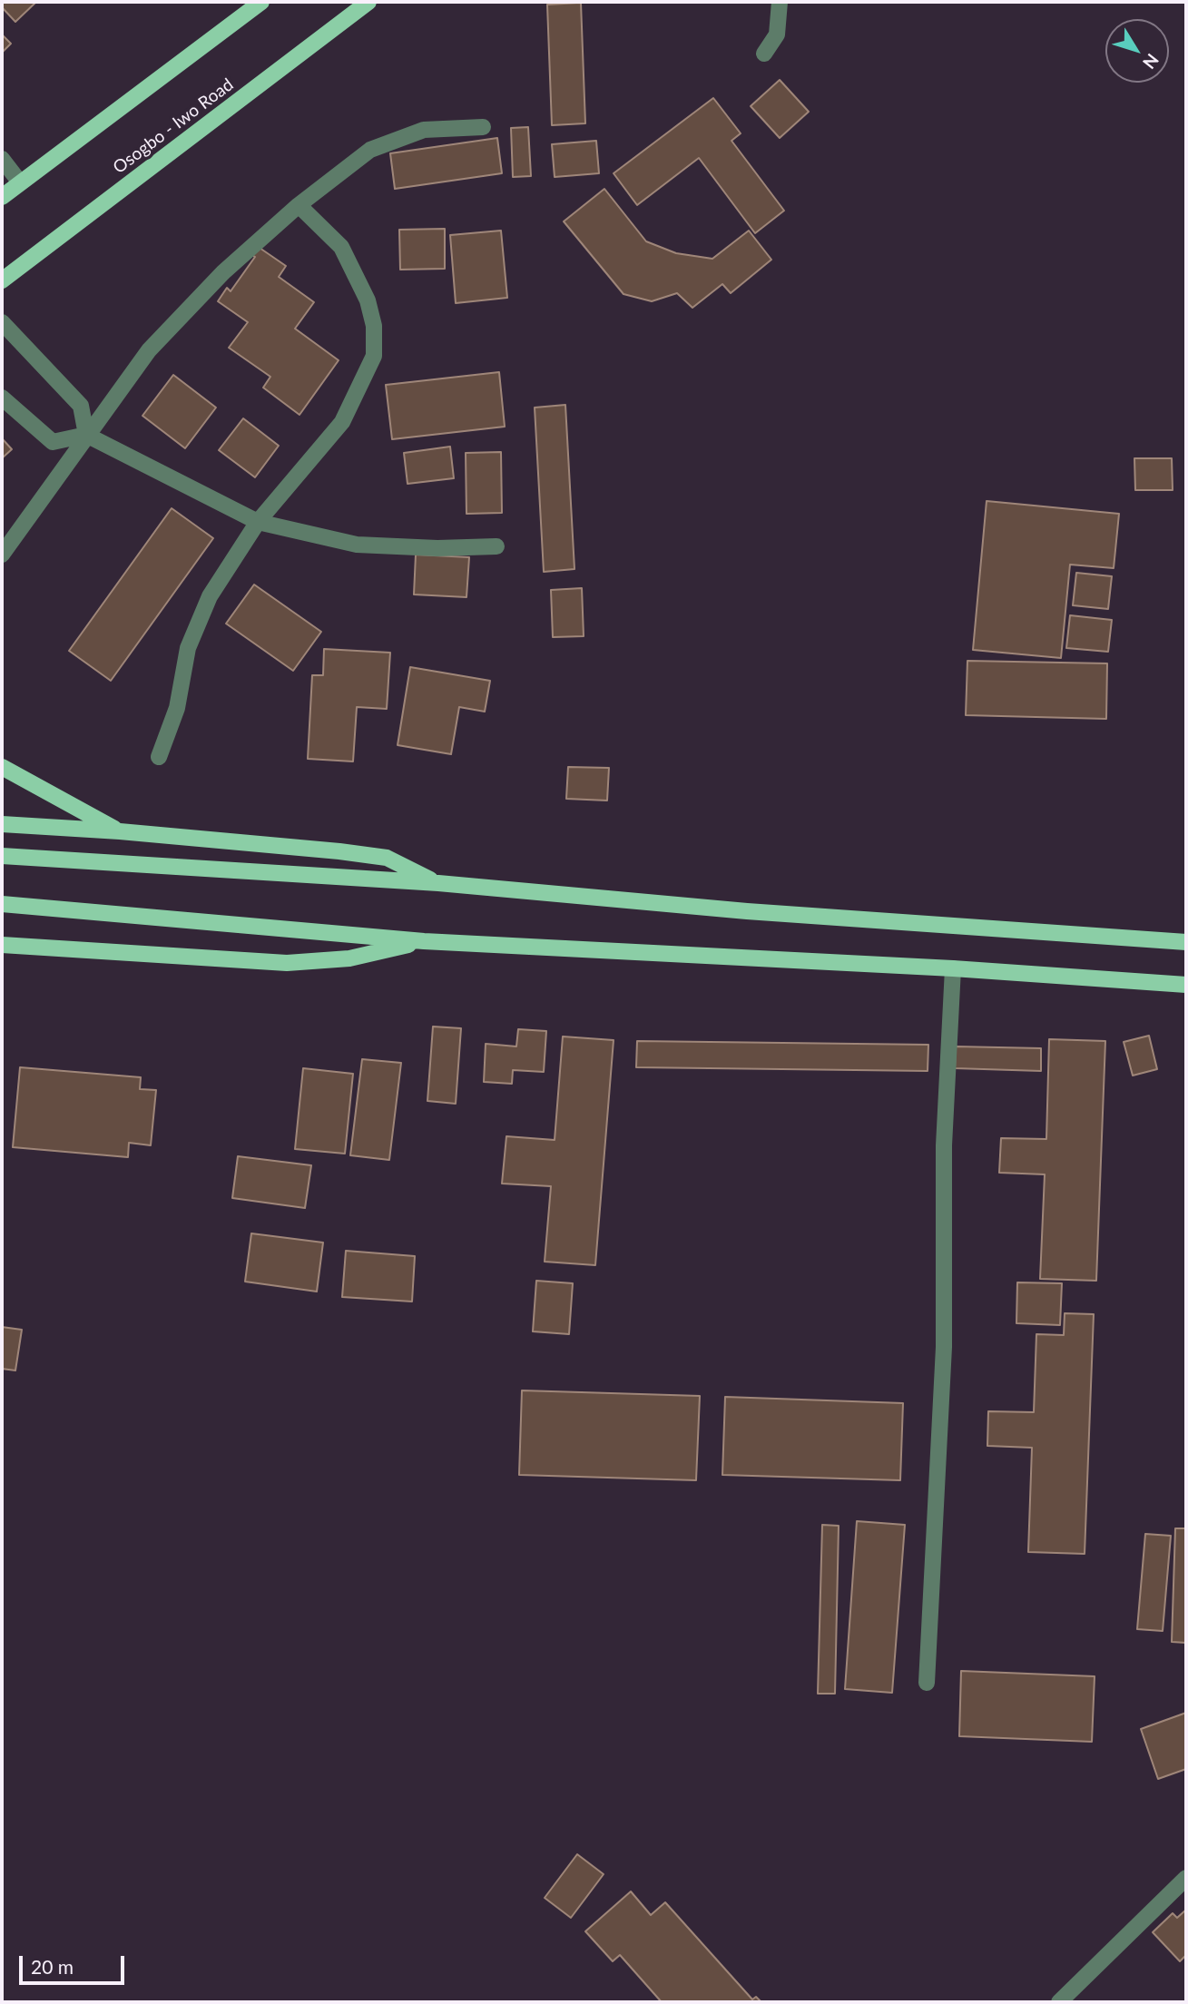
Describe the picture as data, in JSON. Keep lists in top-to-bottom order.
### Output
{
  "streets": {
    "main road": ["Osogbo - Iwo Road"]
  },
  "scale_bar": "20 m",
  "north": "bottom right"
}
